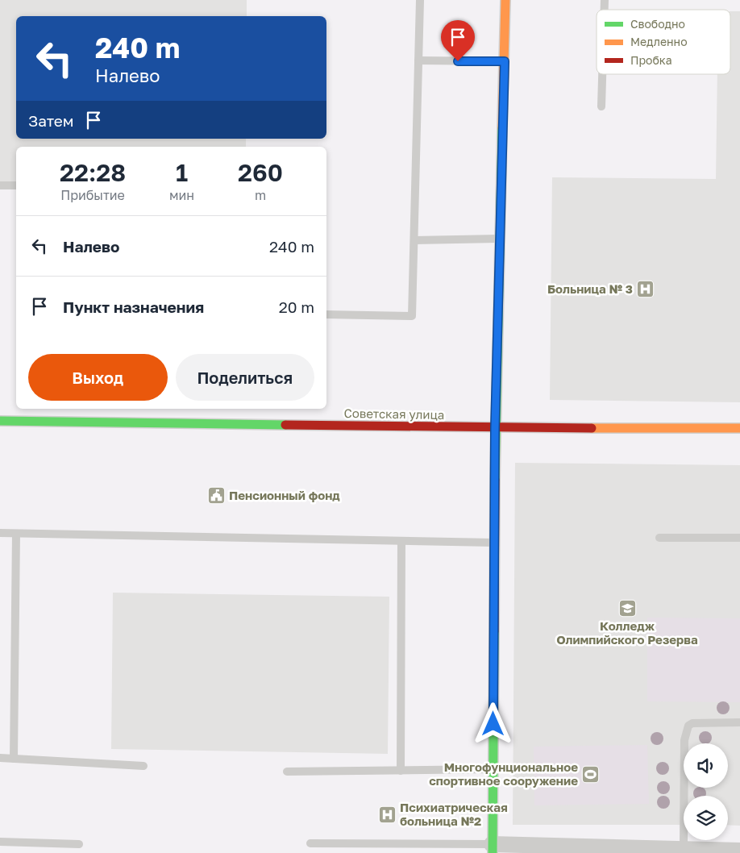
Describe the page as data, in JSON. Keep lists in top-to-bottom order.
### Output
{
  "streets": {
    "street": ["Советская улица"]
  },
  "places": {
    "hospital": ["Больница № 3", "Психиатрическая больница №2"],
    "public building": ["Пенсионный фонд"],
    "school or university": ["Колледж Олимпийского Резерва"],
    "sports": ["Многофунциональное спортивное сооружение"]
  },
  "legend": ["Свободно", "Медленно", "Пробка"],
  "page": {
    "turn": ["240 m", "Налево"],
    "then": "Затем",
    "eta": [
      "22:28",
      "Прибытие",
      "1",
      "мин",
      "260",
      "m"
    ],
    "list": [
      {
        "name": "Налево",
        "value": "240 m"
      },
      {
        "name": "Пункт назначения",
        "value": "20 m"
      }
    ],
    "buttons": ["Выход", "Поделиться"]
  }
}
